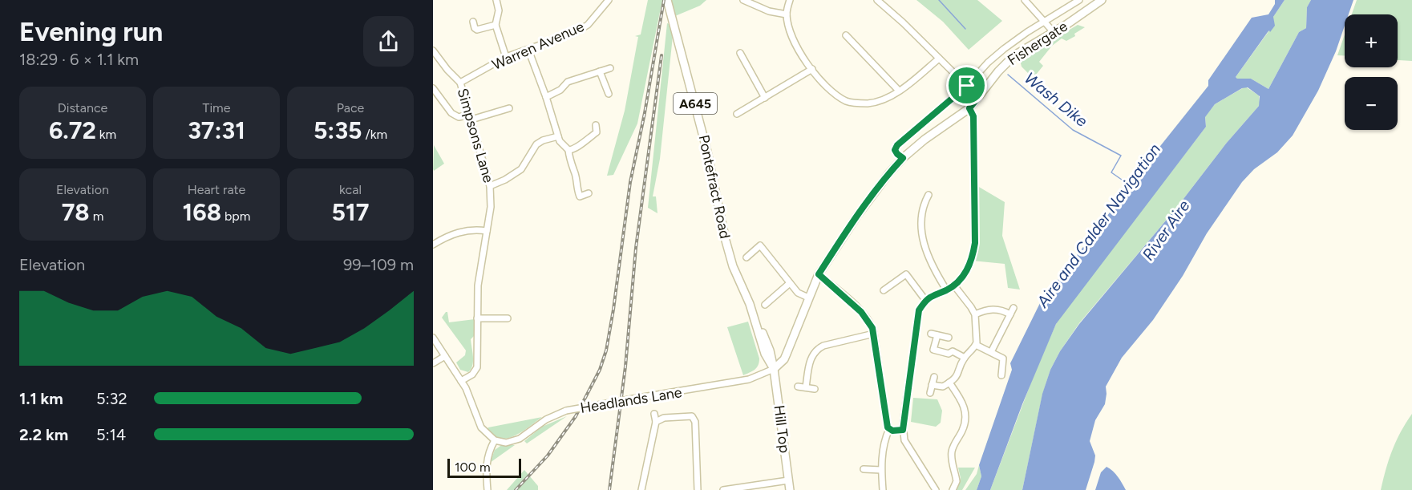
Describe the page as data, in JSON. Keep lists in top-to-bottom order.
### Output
{
  "streets": {
    "main road": [
      "Fishergate",
      "A645",
      "Pontefract Road",
      "Hill Top"
    ],
    "street": ["Warren Avenue", "Simpsons Lane", "Headlands Lane"]
  },
  "crossings": [
    ["Fishergate", "Pontefract Road"],
    ["Fishergate", "Headlands Lane"],
    ["Fishergate", "Hill Top"],
    ["Warren Avenue", "Simpsons Lane"],
    ["Pontefract Road", "Headlands Lane"],
    ["Pontefract Road", "Hill Top"],
    ["Headlands Lane", "Hill Top"]
  ],
  "water": ["Wash Dike", "Aire and Calder Navigation", "River Aire"],
  "scale_bar": "100 m",
  "page": {
    "heading": ["Evening run", "18:29 · 6 × 1.1 km"],
    "map_buttons": ["+", "−"],
    "stats": [
      ["Distance", "6.72 km"],
      ["Time", "37:31"],
      ["Pace", "5:35 /km"],
      ["Elevation", "78 m"],
      ["Heart rate", "168 bpm"],
      ["kcal", "517"]
    ],
    "chart": ["Elevation", "99–109 m"],
    "list": [
      {
        "name": "1.1 km",
        "note": "5:32"
      },
      {
        "name": "2.2 km",
        "note": "5:14"
      }
    ],
    "scale": "100 m"
  }
}
